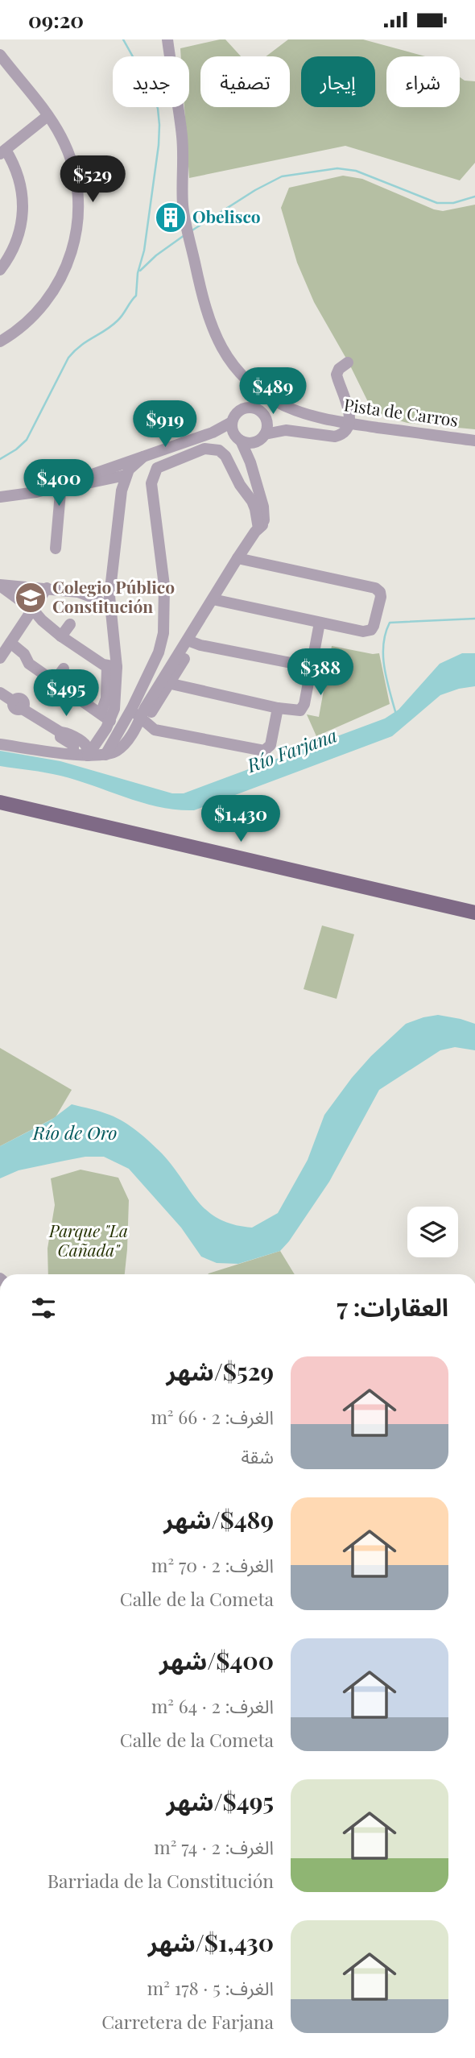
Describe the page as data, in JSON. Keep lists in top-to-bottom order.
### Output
{
  "streets": {
    "street": ["Pista de Carros"]
  },
  "water": ["Río Farjana", "Río de Oro"],
  "parks": ["Parque \"La Cañada\""],
  "places": {
    "building": ["Obelisco"],
    "school or university": ["Colegio Público Constitución"]
  },
  "page": {
    "status": "09:20",
    "chip": [
      "شراء",
      "إيجار",
      "تصفية",
      "جديد"
    ],
    "price": [
      "$529",
      "$489",
      "$919",
      "$400",
      "$388",
      "$495",
      "$1,430"
    ],
    "heading": "العقارات: 7",
    "list": [
      {
        "name": "$529/شهر",
        "note": "الغرف: 2 · 66 m² · شقة"
      },
      {
        "name": "$489/شهر",
        "note": "الغرف: 2 · 70 m² · Calle de la Cometa"
      },
      {
        "name": "$400/شهر",
        "note": "الغرف: 2 · 64 m² · Calle de la Cometa"
      },
      {
        "name": "$495/شهر",
        "note": "الغرف: 2 · 74 m² · Barriada de la Constitución"
      },
      {
        "name": "$1,430/شهر",
        "note": "الغرف: 5 · 178 m² · Carretera de Farjana"
      }
    ]
  }
}
